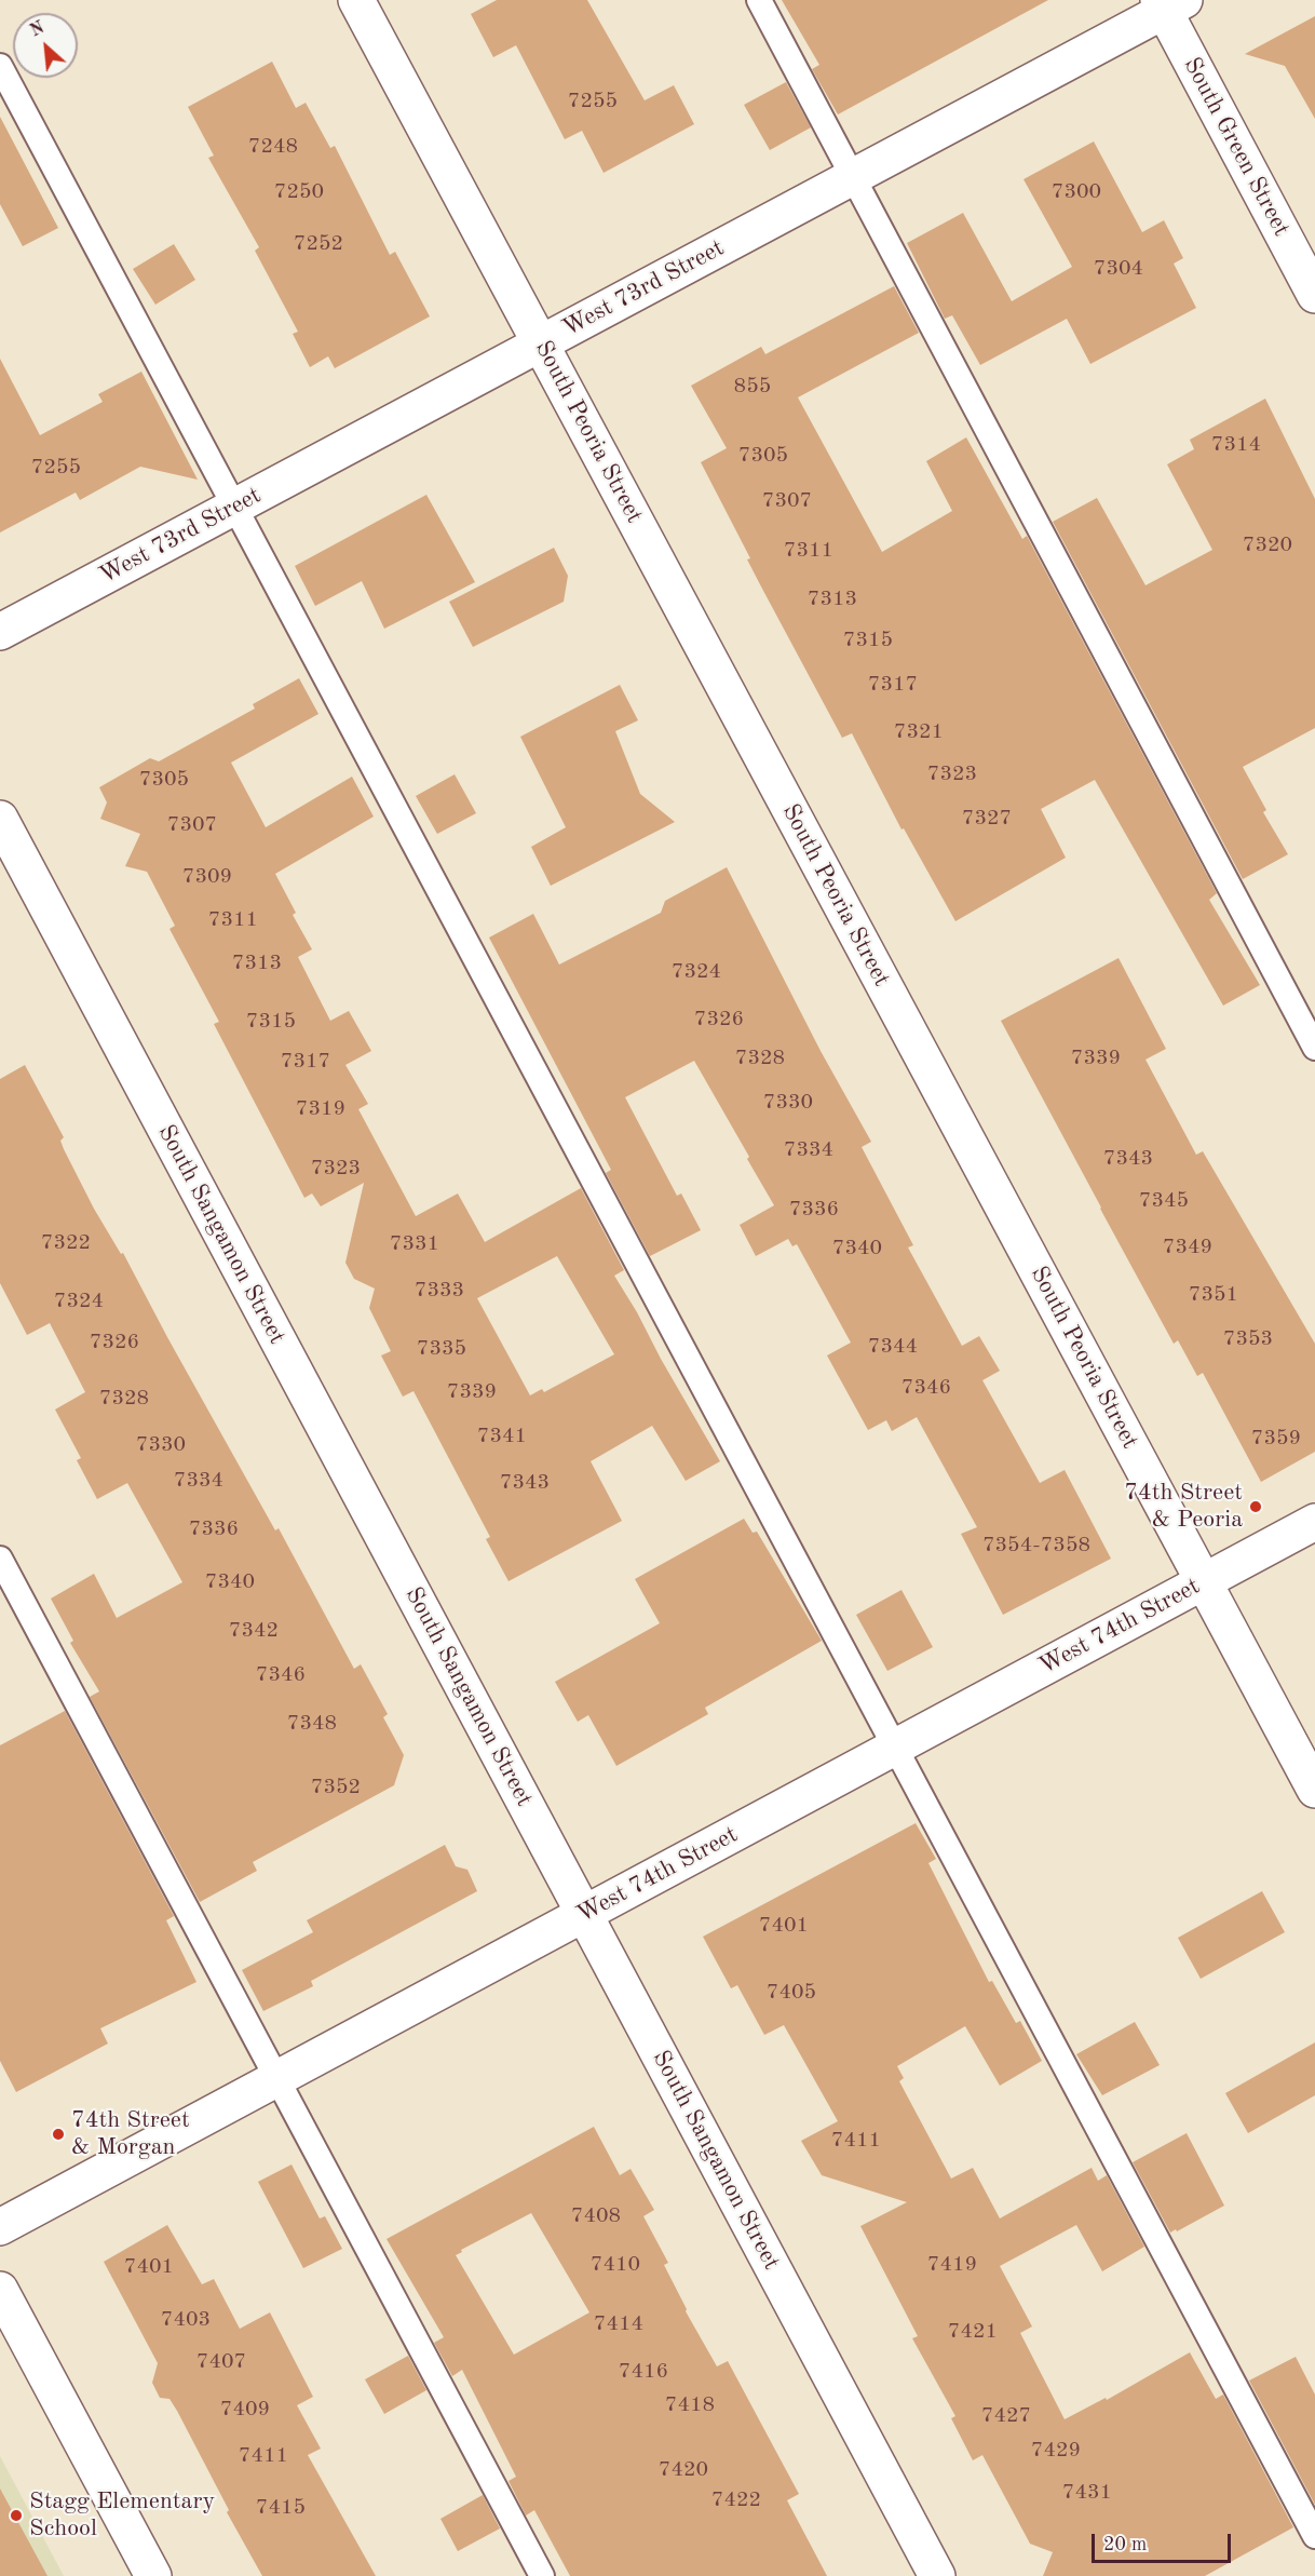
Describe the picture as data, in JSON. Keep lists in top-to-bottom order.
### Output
{
  "streets": {
    "street": [
      "South Green Street",
      "West 73rd Street",
      "South Peoria Street",
      "South Sangamon Street",
      "West 74th Street"
    ]
  },
  "crossings": [
    ["South Green Street", "West 73rd Street"],
    ["West 73rd Street", "South Peoria Street"],
    ["South Peoria Street", "West 74th Street"],
    ["South Sangamon Street", "West 74th Street"]
  ],
  "places": ["74th Street & Peoria", "74th Street & Morgan", "Stagg Elementary School"],
  "house_numbers": [
    "7255",
    "7248",
    "7250",
    "7300",
    "7252",
    "7304",
    "855",
    "7314",
    "7305",
    "7255",
    "7307",
    "7320",
    "7311",
    "7313",
    "7315",
    "7317",
    "7321",
    "7323",
    "7305",
    "7327",
    "7307",
    "7309",
    "7311",
    "7313",
    "7324",
    "7326",
    "7315",
    "7328",
    "7339",
    "7317",
    "7330",
    "7319",
    "7334",
    "7343",
    "7323",
    "7345",
    "7336",
    "7322",
    "7331",
    "7349",
    "7340",
    "7333",
    "7351",
    "7324",
    "7353",
    "7326",
    "7344",
    "7335",
    "7346",
    "7339",
    "7328",
    "7341",
    "7359",
    "7330",
    "7334",
    "7343",
    "7336",
    "7354-7358",
    "7340",
    "7342",
    "7346",
    "7348",
    "7352",
    "7401",
    "7405",
    "7411",
    "7408",
    "7410",
    "7419",
    "7401",
    "7403",
    "7414",
    "7421",
    "7407",
    "7416",
    "7418",
    "7409",
    "7427",
    "7429",
    "7411",
    "7420",
    "7431",
    "7422",
    "7415"
  ],
  "scale_bar": "20 m",
  "north": "top left"
}
